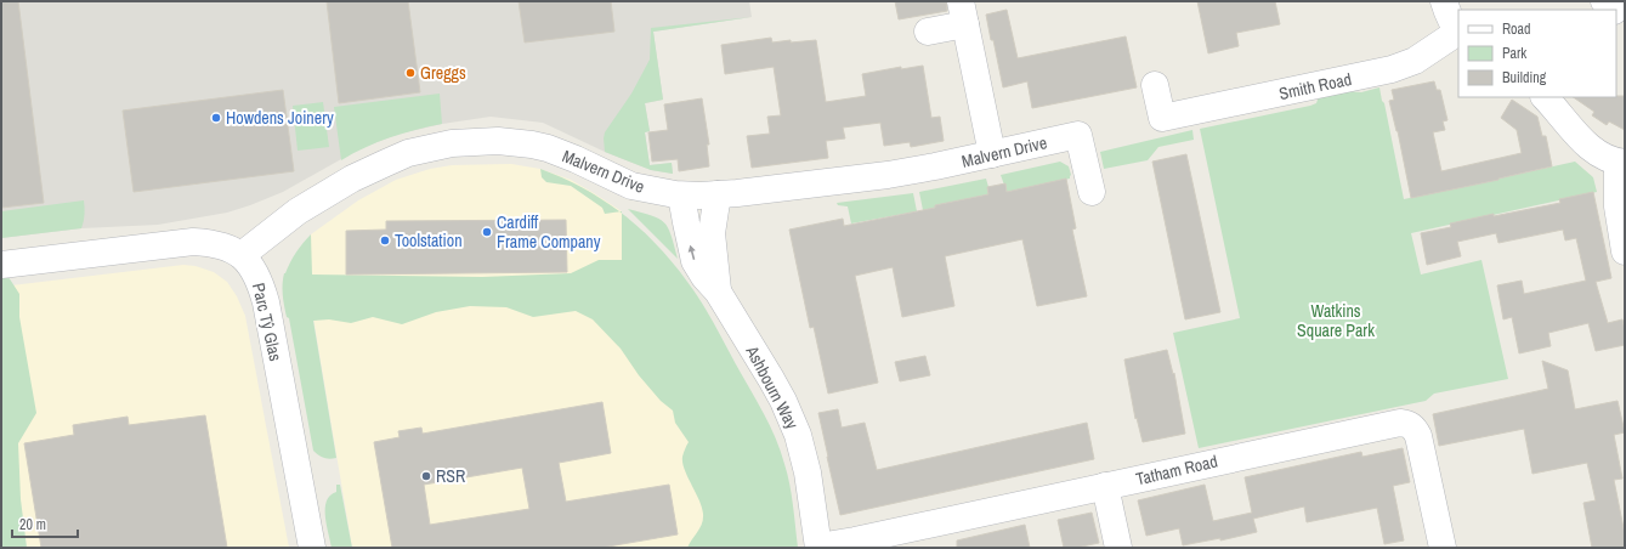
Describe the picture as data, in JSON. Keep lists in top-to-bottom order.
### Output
{
  "streets": {
    "street": [
      "Smith Road",
      "Malvern Drive",
      "Parc Tŷ Glas",
      "Ashbourn Way",
      "Tatham Road"
    ]
  },
  "crossings": [
    ["Malvern Drive", "Parc Tŷ Glas"],
    ["Malvern Drive", "Ashbourn Way"],
    ["Ashbourn Way", "Tatham Road"]
  ],
  "parks": ["Watkins Square Park"],
  "places": [
    "Greggs",
    "Howdens Joinery",
    "Cardiff Frame Company",
    "Toolstation",
    "RSR"
  ],
  "legend": ["Road", "Park", "Building"],
  "scale_bar": "20 m"
}
